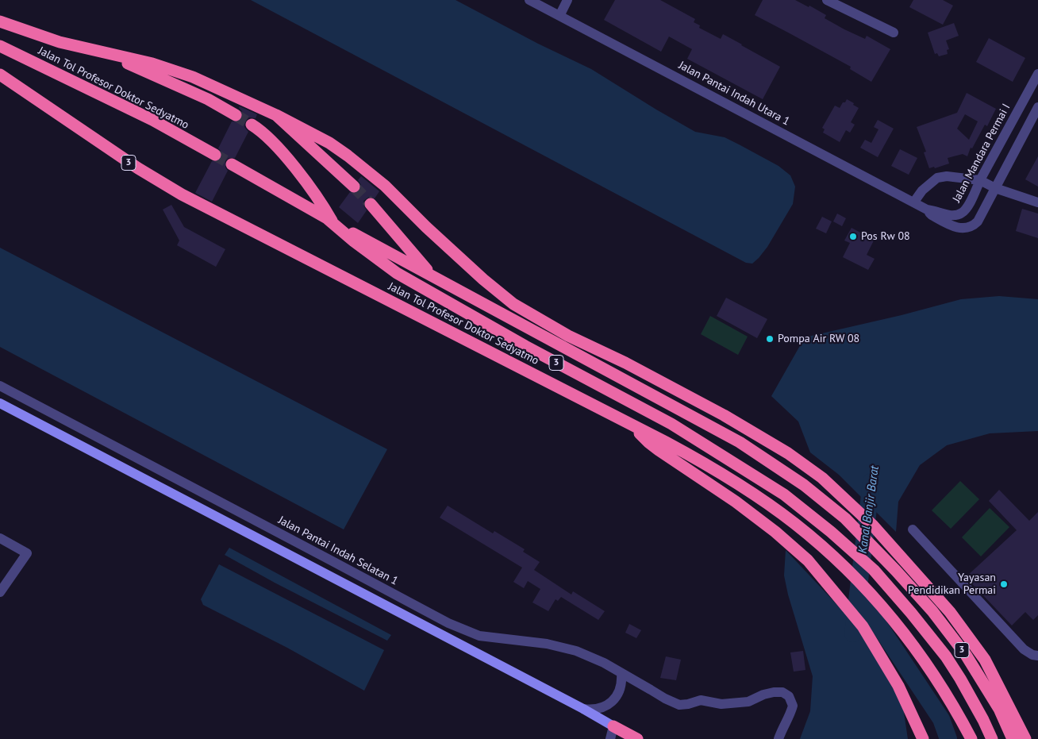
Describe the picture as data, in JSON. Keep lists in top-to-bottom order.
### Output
{
  "streets": {
    "highway": ["Jalan Tol Profesor Doktor Sedyatmo", "3"],
    "street": ["Jalan Pantai Indah Utara 1", "Jalan Mandara Permai I", "Jalan Pantai Indah Selatan 1"]
  },
  "crossings": [
    ["Jalan Pantai Indah Utara 1", "Jalan Mandara Permai I"]
  ],
  "water": ["Kanal Banjir Barat"],
  "places": ["Pos Rw 08", "Pompa Air RW 08", "Yayasan Pendidikan Permai"]
}
